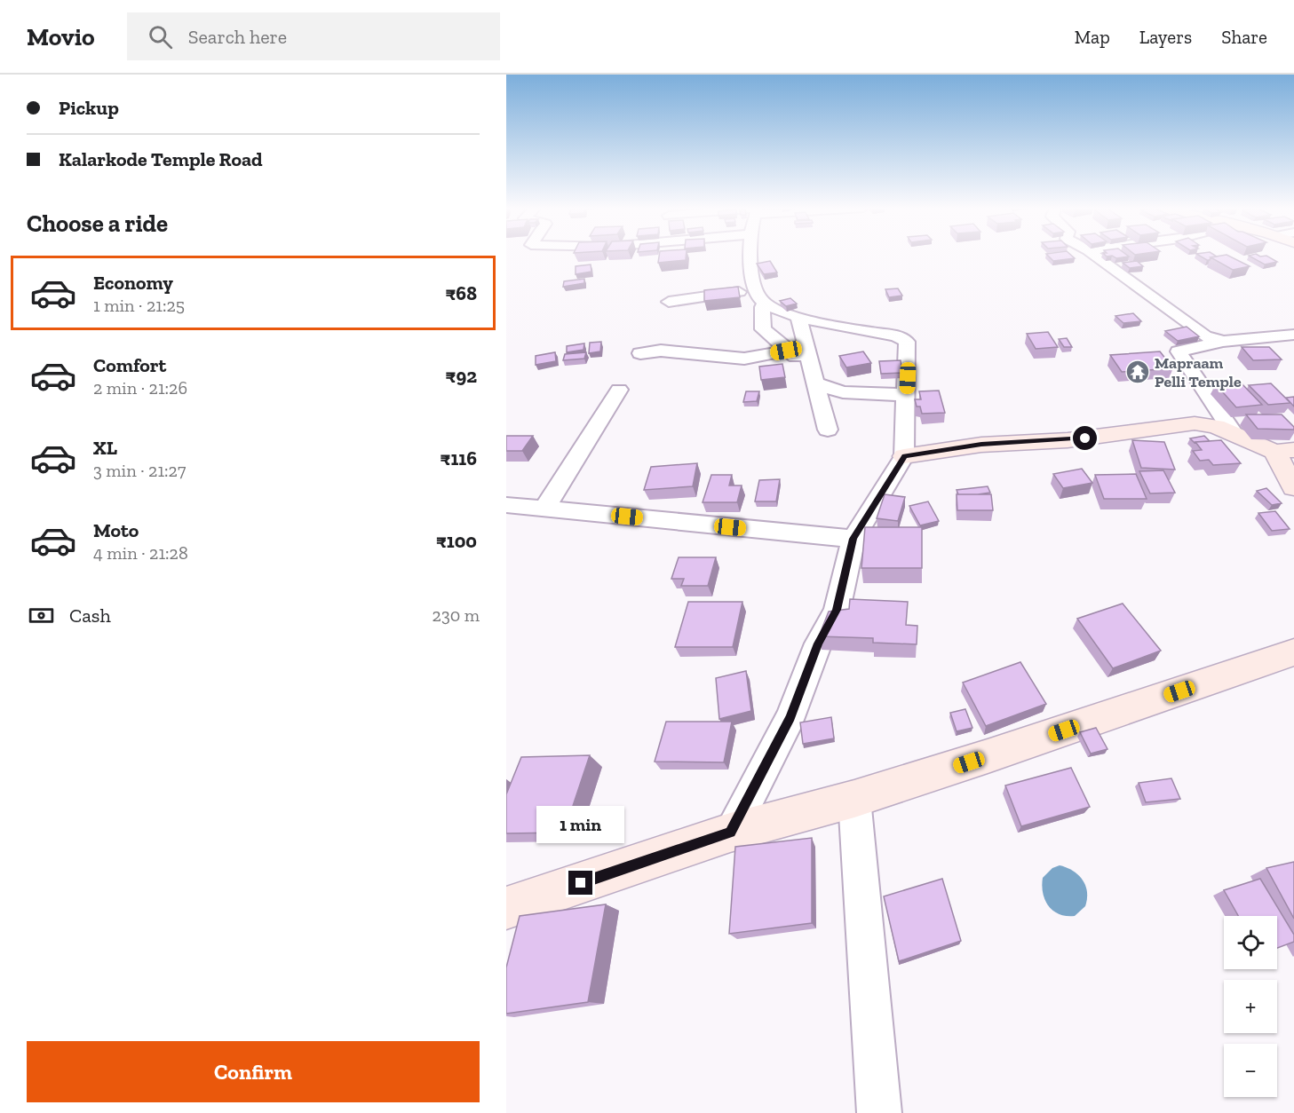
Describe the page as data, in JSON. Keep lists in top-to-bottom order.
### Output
{
  "places": {
    "temple": ["Mapraam Pelli Temple"]
  },
  "page": {
    "header": "Movio",
    "search": "Search here",
    "nav": ["Map", "Layers", "Share"],
    "banner": ["Pickup", "Kalarkode Temple Road"],
    "heading": "Choose a ride",
    "list": [
      {
        "name": "Economy",
        "note": "1 min · 21:25",
        "value": "₹68"
      },
      {
        "name": "Comfort",
        "note": "2 min · 21:26",
        "value": "₹92"
      },
      {
        "name": "XL",
        "note": "3 min · 21:27",
        "value": "₹116"
      },
      {
        "name": "Moto",
        "note": "4 min · 21:28",
        "value": "₹100"
      }
    ],
    "pay": ["Cash", "230 m"],
    "bubble": "1 min",
    "map_buttons": ["+", "−"],
    "buttons": "Confirm"
  }
}
